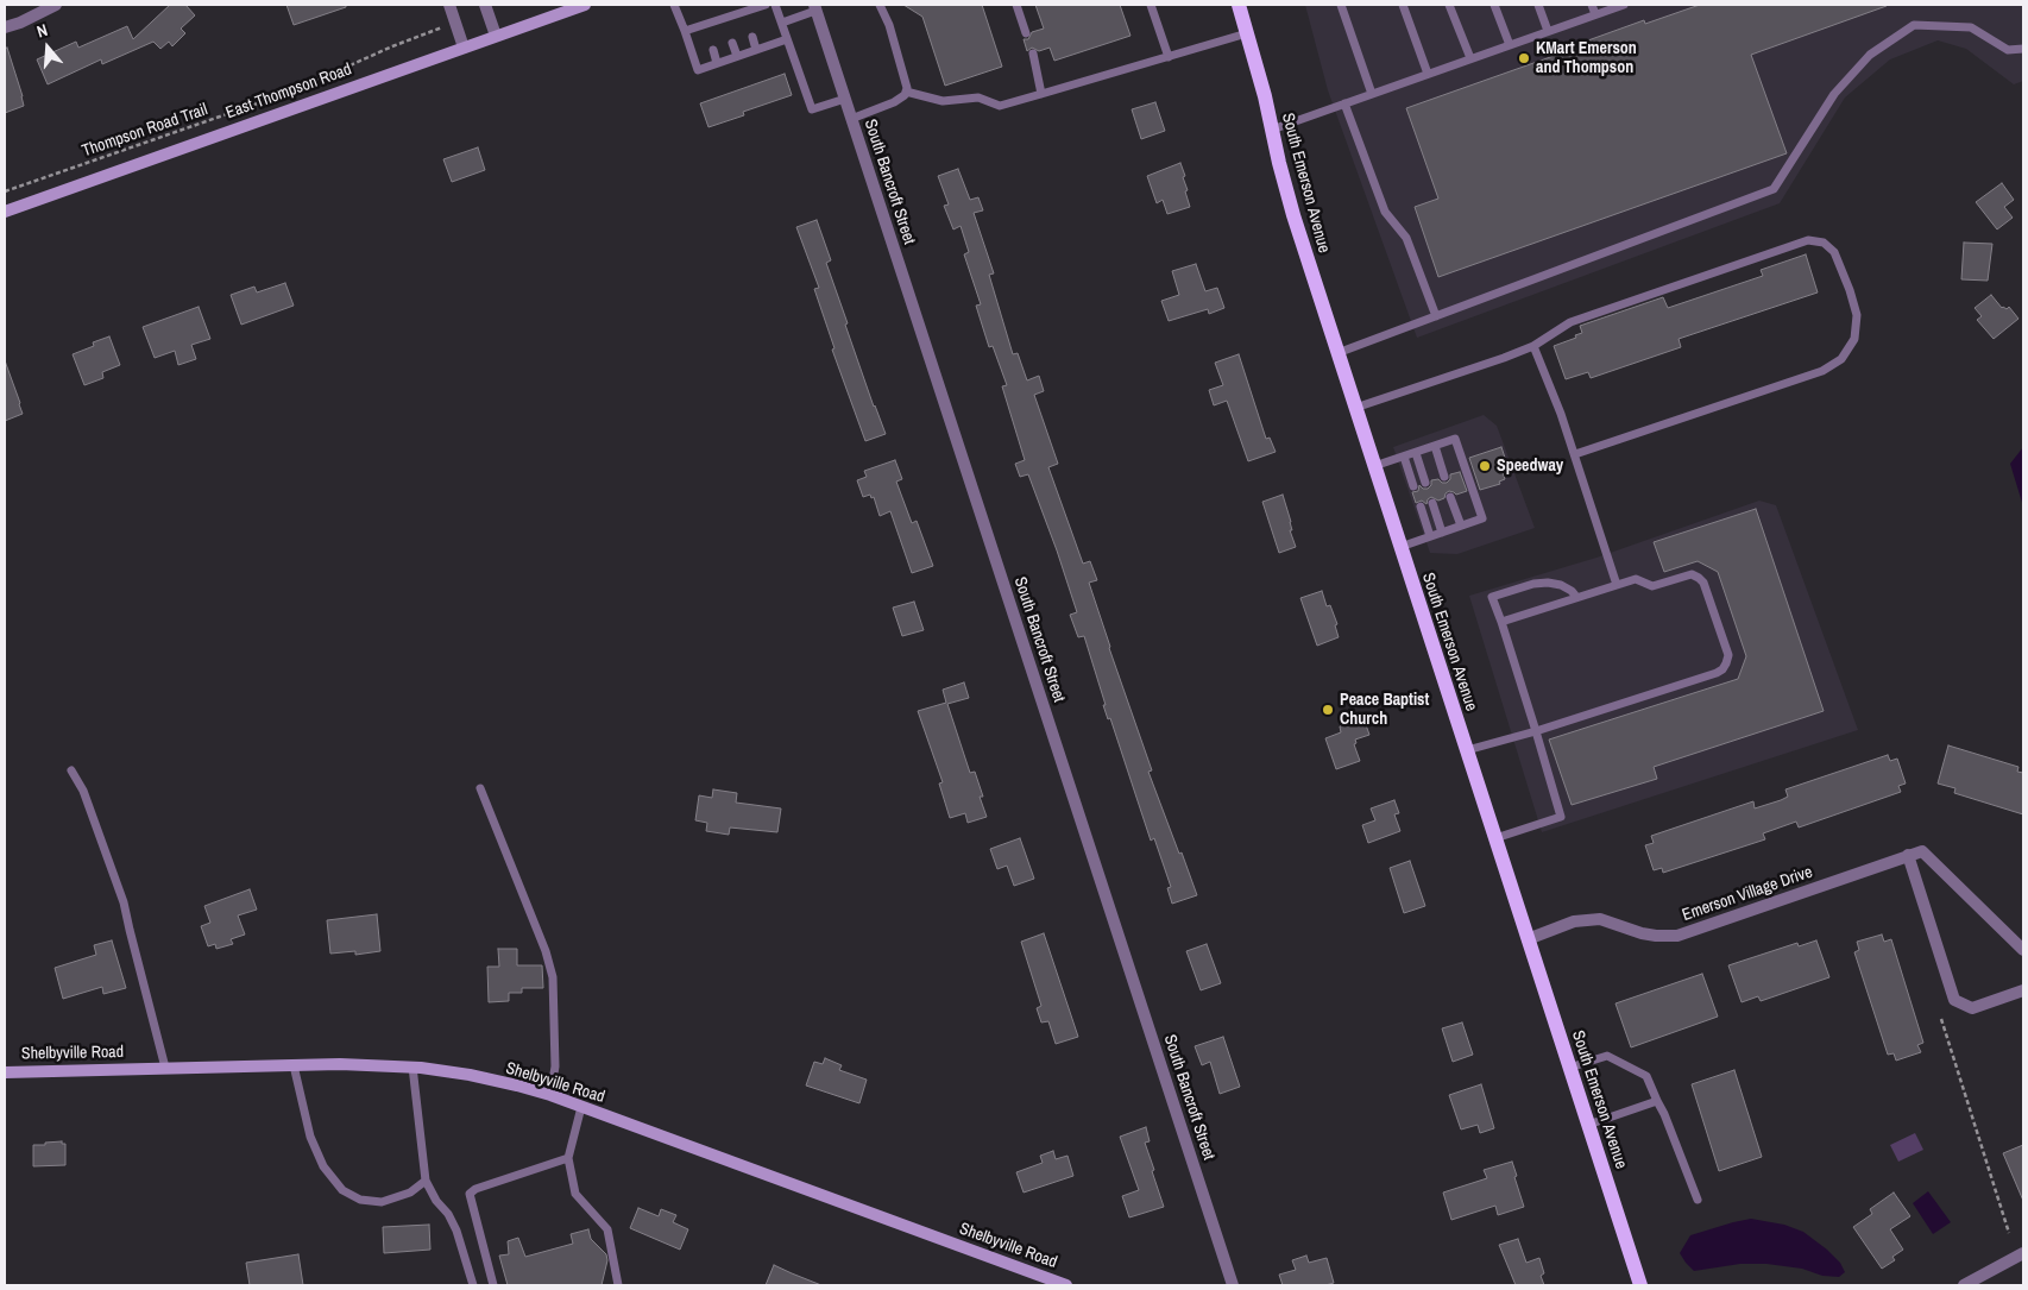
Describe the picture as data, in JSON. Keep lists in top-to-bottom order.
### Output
{
  "streets": {
    "main road": ["East Thompson Road", "South Emerson Avenue", "Shelbyville Road"],
    "street": ["South Bancroft Street", "Emerson Village Drive"],
    "path": ["Thompson Road Trail"]
  },
  "crossings": [
    ["South Emerson Avenue", "Emerson Village Drive"]
  ],
  "places": ["KMart Emerson and Thompson", "Speedway", "Peace Baptist Church"],
  "north": "top"
}
